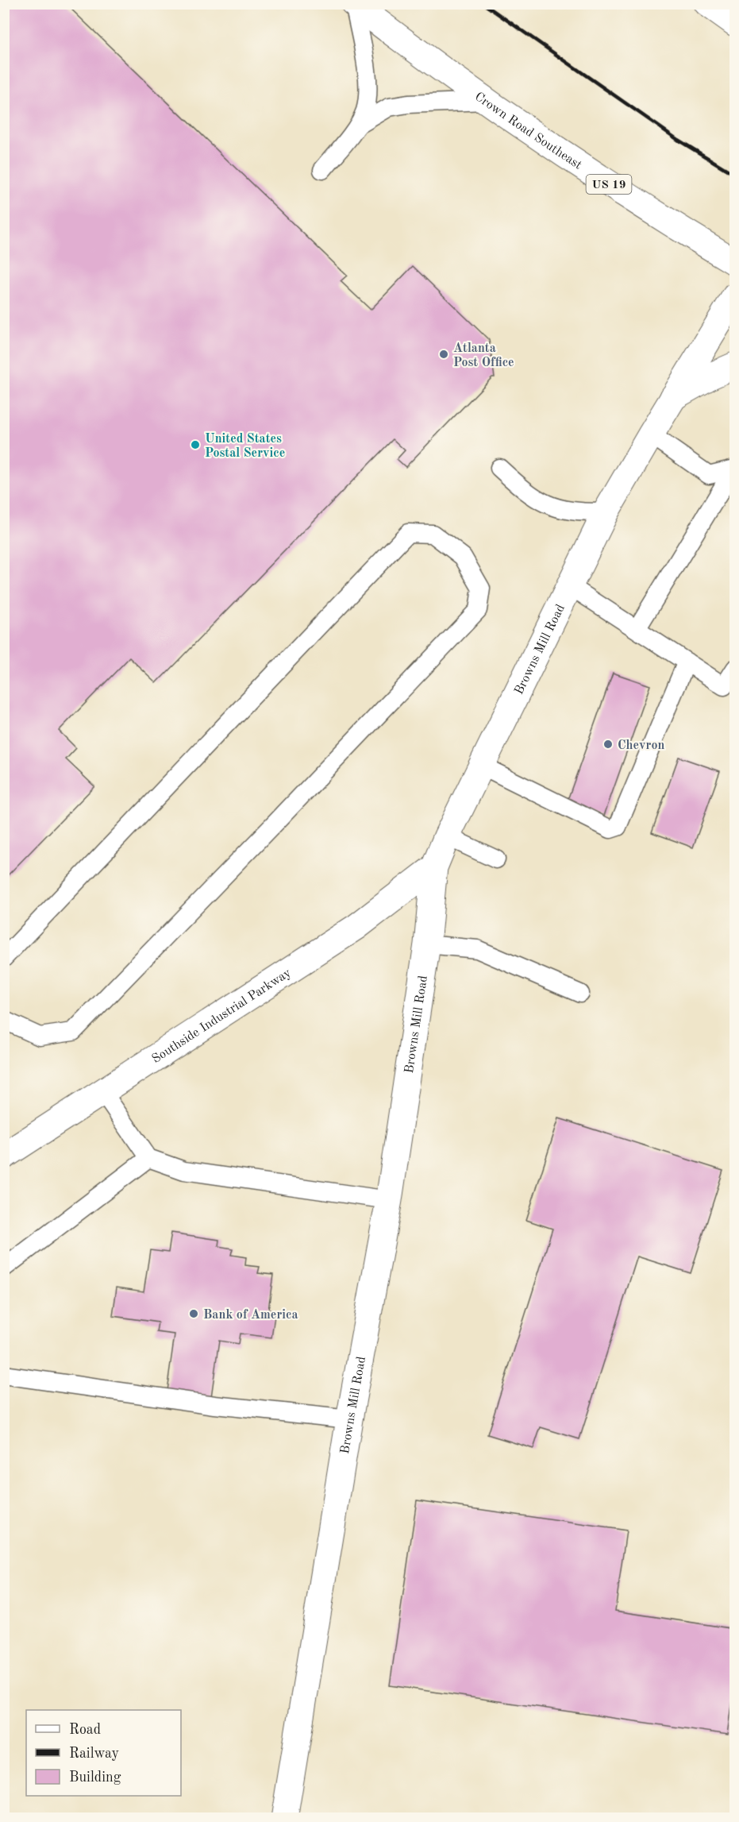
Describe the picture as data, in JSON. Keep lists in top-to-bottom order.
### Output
{
  "streets": {
    "street": [
      "Crown Road Southeast",
      "US 19",
      "Browns Mill Road",
      "Southside Industrial Parkway"
    ]
  },
  "crossings": [
    ["Browns Mill Road", "Southside Industrial Parkway"]
  ],
  "places": [
    "Atlanta Post Office",
    "United States Postal Service",
    "Chevron",
    "Bank of America"
  ],
  "legend": ["Road", "Railway", "Building"]
}
